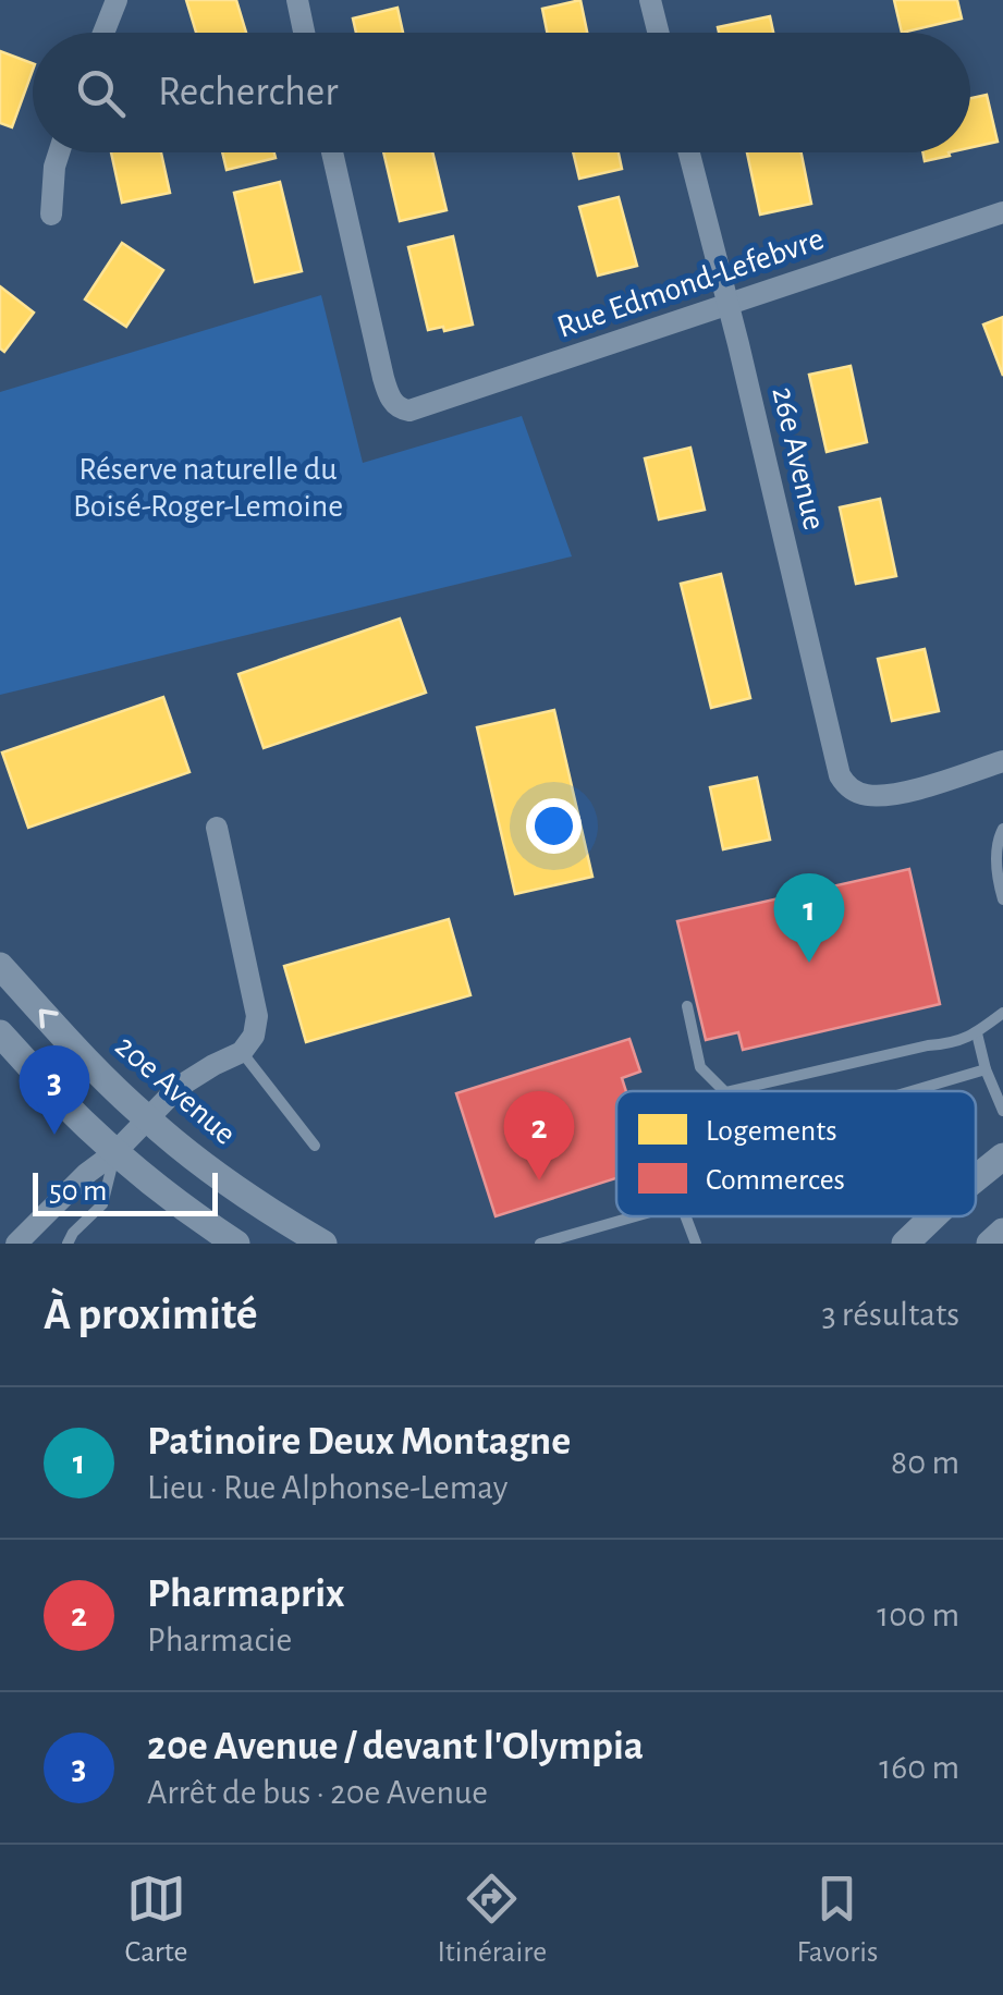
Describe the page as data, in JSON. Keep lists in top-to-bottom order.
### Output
{
  "streets": {
    "street": ["Rue Edmond-Lefebvre", "26e Avenue", "20e Avenue"]
  },
  "crossings": [
    ["Rue Edmond-Lefebvre", "26e Avenue"]
  ],
  "parks": ["Réserve naturelle du Boisé-Roger-Lemoine"],
  "legend": ["Logements", "Commerces"],
  "scale_bar": "50 m",
  "page": {
    "search": "Rechercher",
    "pins": ["1", "3", "2"],
    "scale": "50 m",
    "heading": ["À proximité", "3 résultats"],
    "list": [
      {
        "mark": "1",
        "name": "Patinoire Deux Montagne",
        "note": "Lieu · Rue Alphonse-Lemay",
        "value": "80 m"
      },
      {
        "mark": "2",
        "name": "Pharmaprix",
        "note": "Pharmacie",
        "value": "100 m"
      },
      {
        "mark": "3",
        "name": "20e Avenue / devant l'Olympia",
        "note": "Arrêt de bus · 20e Avenue",
        "value": "160 m"
      }
    ],
    "nav": ["Carte", "Itinéraire", "Favoris"]
  }
}
